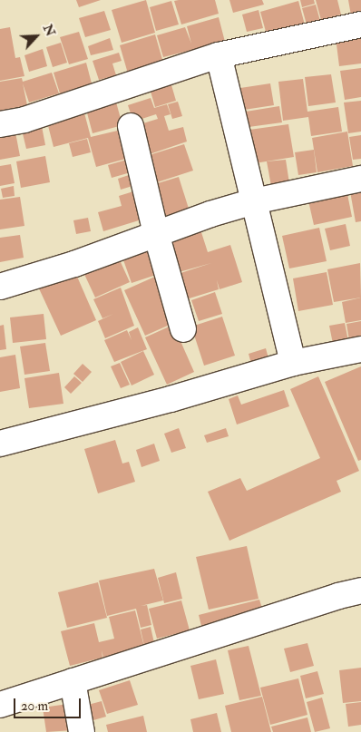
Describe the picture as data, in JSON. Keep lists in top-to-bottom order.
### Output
{
  "scale_bar": "20 m",
  "north": "top right"
}
